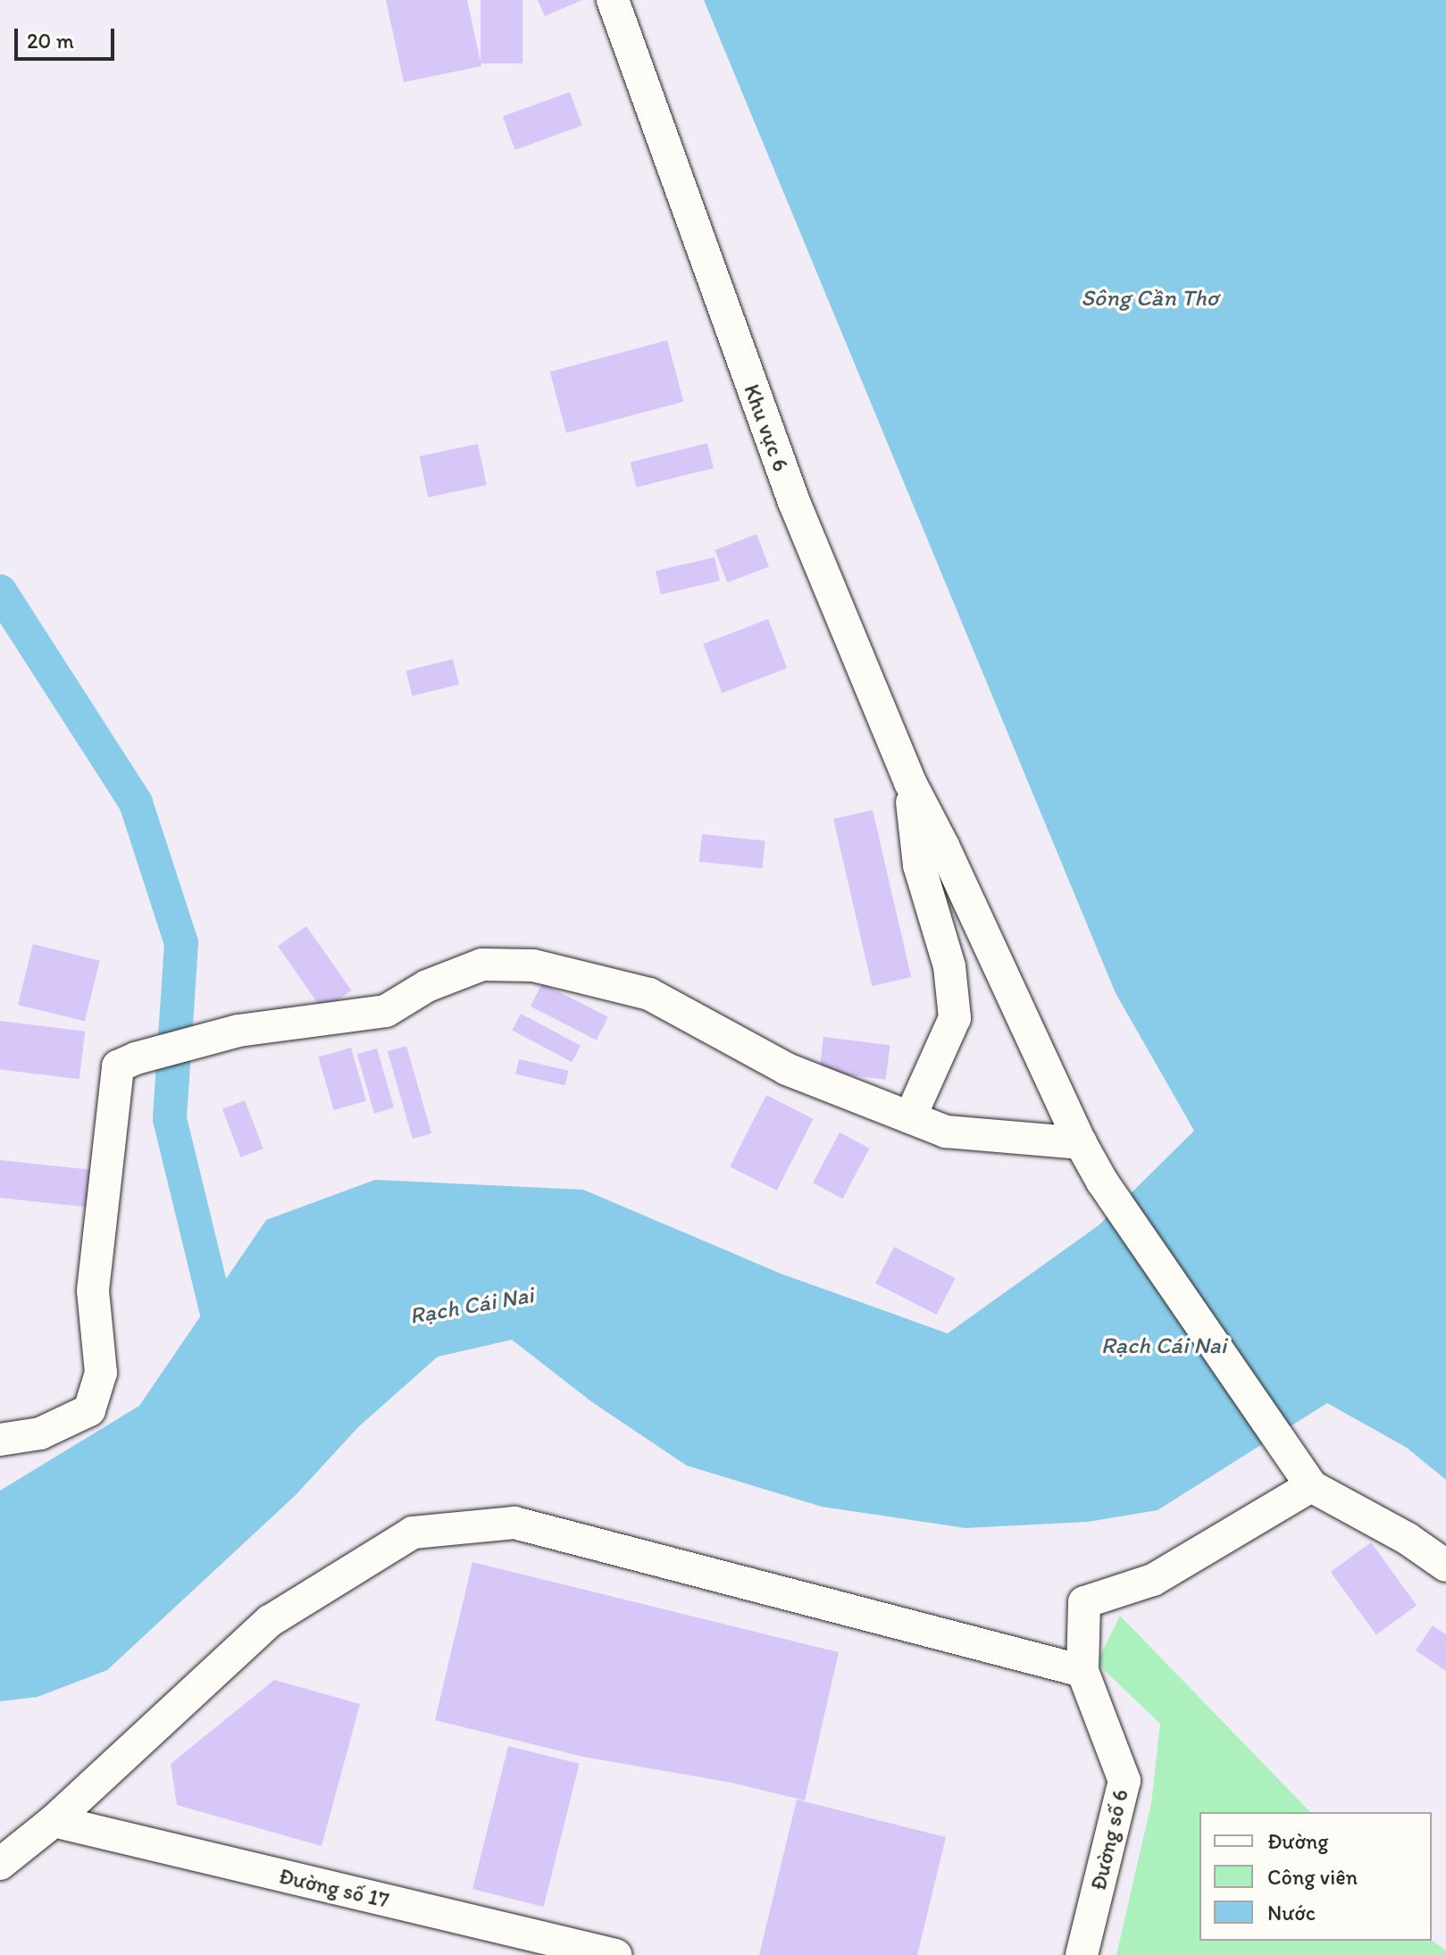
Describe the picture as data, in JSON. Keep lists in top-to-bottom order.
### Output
{
  "streets": {
    "street": ["Khu vực 6", "Đường số 6", "Đường số 17"]
  },
  "crossings": [
    ["Khu vực 6", "Đường số 6"]
  ],
  "water": ["Sông Cần Thơ", "Rạch Cái Nai"],
  "legend": ["Đường", "Công viên", "Nước"],
  "scale_bar": "20 m"
}
